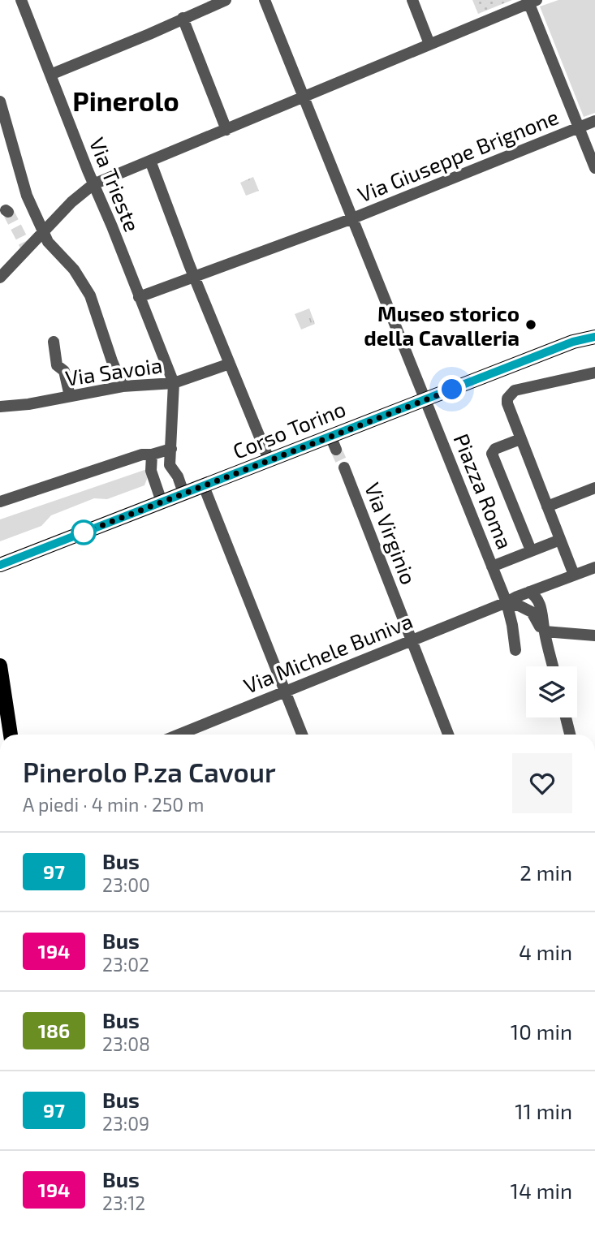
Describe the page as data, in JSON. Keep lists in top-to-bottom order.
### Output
{
  "streets": {
    "main road": ["Corso Torino"],
    "street": [
      "Via Giuseppe Brignone",
      "Via Trieste",
      "Via Savoia",
      "Piazza Roma",
      "Via Virginio",
      "Via Michele Buniva"
    ]
  },
  "crossings": [
    ["Via Giuseppe Brignone", "Via Trieste"],
    ["Via Giuseppe Brignone", "Piazza Roma"],
    ["Via Trieste", "Via Savoia"],
    ["Corso Torino", "Piazza Roma"],
    ["Piazza Roma", "Via Michele Buniva"],
    ["Via Virginio", "Via Michele Buniva"]
  ],
  "districts": ["Pinerolo"],
  "places": ["Museo storico della Cavalleria"],
  "lines": ["bus line 97"],
  "page": {
    "heading": ["Pinerolo P.za Cavour", "A piedi · 4 min · 250 m"],
    "list": [
      {
        "mark": "97",
        "name": "Bus",
        "note": "23:00",
        "value": "2 min"
      },
      {
        "mark": "194",
        "name": "Bus",
        "note": "23:02",
        "value": "4 min"
      },
      {
        "mark": "186",
        "name": "Bus",
        "note": "23:08",
        "value": "10 min"
      },
      {
        "mark": "97",
        "name": "Bus",
        "note": "23:09",
        "value": "11 min"
      },
      {
        "mark": "194",
        "name": "Bus",
        "note": "23:12",
        "value": "14 min"
      }
    ]
  }
}
